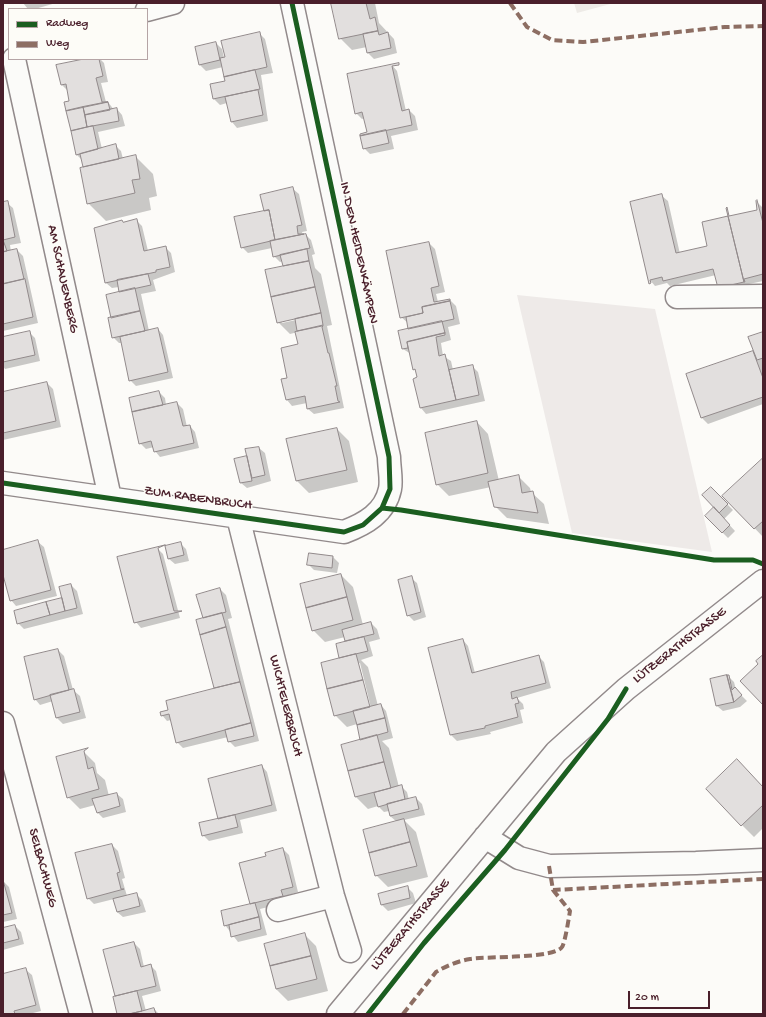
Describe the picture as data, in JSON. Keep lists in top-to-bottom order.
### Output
{
  "streets": {
    "street": [
      "IN DEN HEIDENKÄMPEN",
      "AM SCHAUENBERG",
      "ZUM RABENBRUCH",
      "LÜTZERATHSTRASSE",
      "WICHTELERBRUCH",
      "SELBACHWEG"
    ]
  },
  "crossings": [
    ["IN DEN HEIDENKÄMPEN", "ZUM RABENBRUCH"],
    ["AM SCHAUENBERG", "ZUM RABENBRUCH"],
    ["ZUM RABENBRUCH", "WICHTELERBRUCH"]
  ],
  "legend": ["Radweg", "Weg"],
  "scale_bar": "20 m"
}
